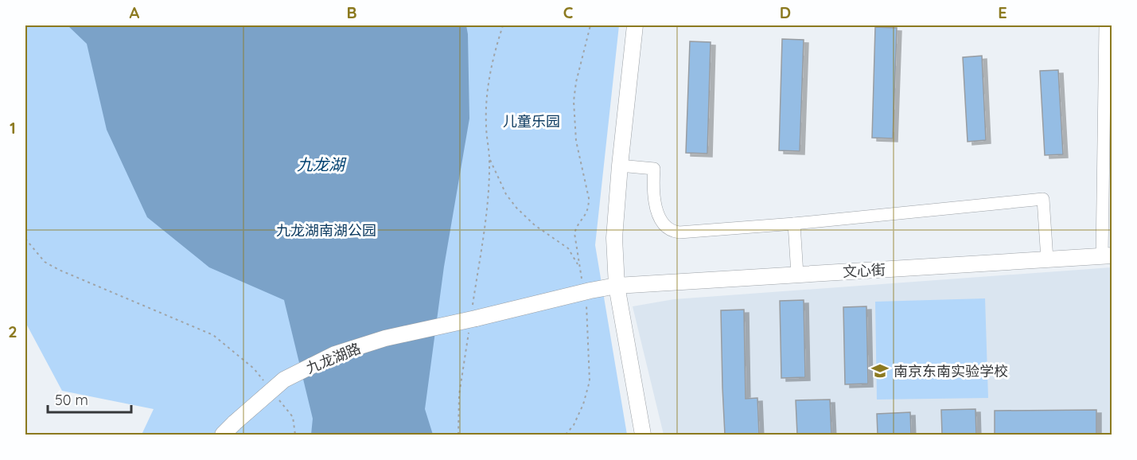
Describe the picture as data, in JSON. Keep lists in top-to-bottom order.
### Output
{
  "streets": {
    "street": ["文心街", "九龙湖路"]
  },
  "crossings": [
    ["文心街", "九龙湖路"]
  ],
  "water": ["九龙湖"],
  "parks": ["儿童乐园", "九龙湖南湖公园"],
  "places": {
    "school or university": ["南京东南实验学校"]
  },
  "scale_bar": "50 m",
  "grid": {
    "columns": [
      "A",
      "B",
      "C",
      "D",
      "E"
    ],
    "rows": ["1", "2"]
  }
}
